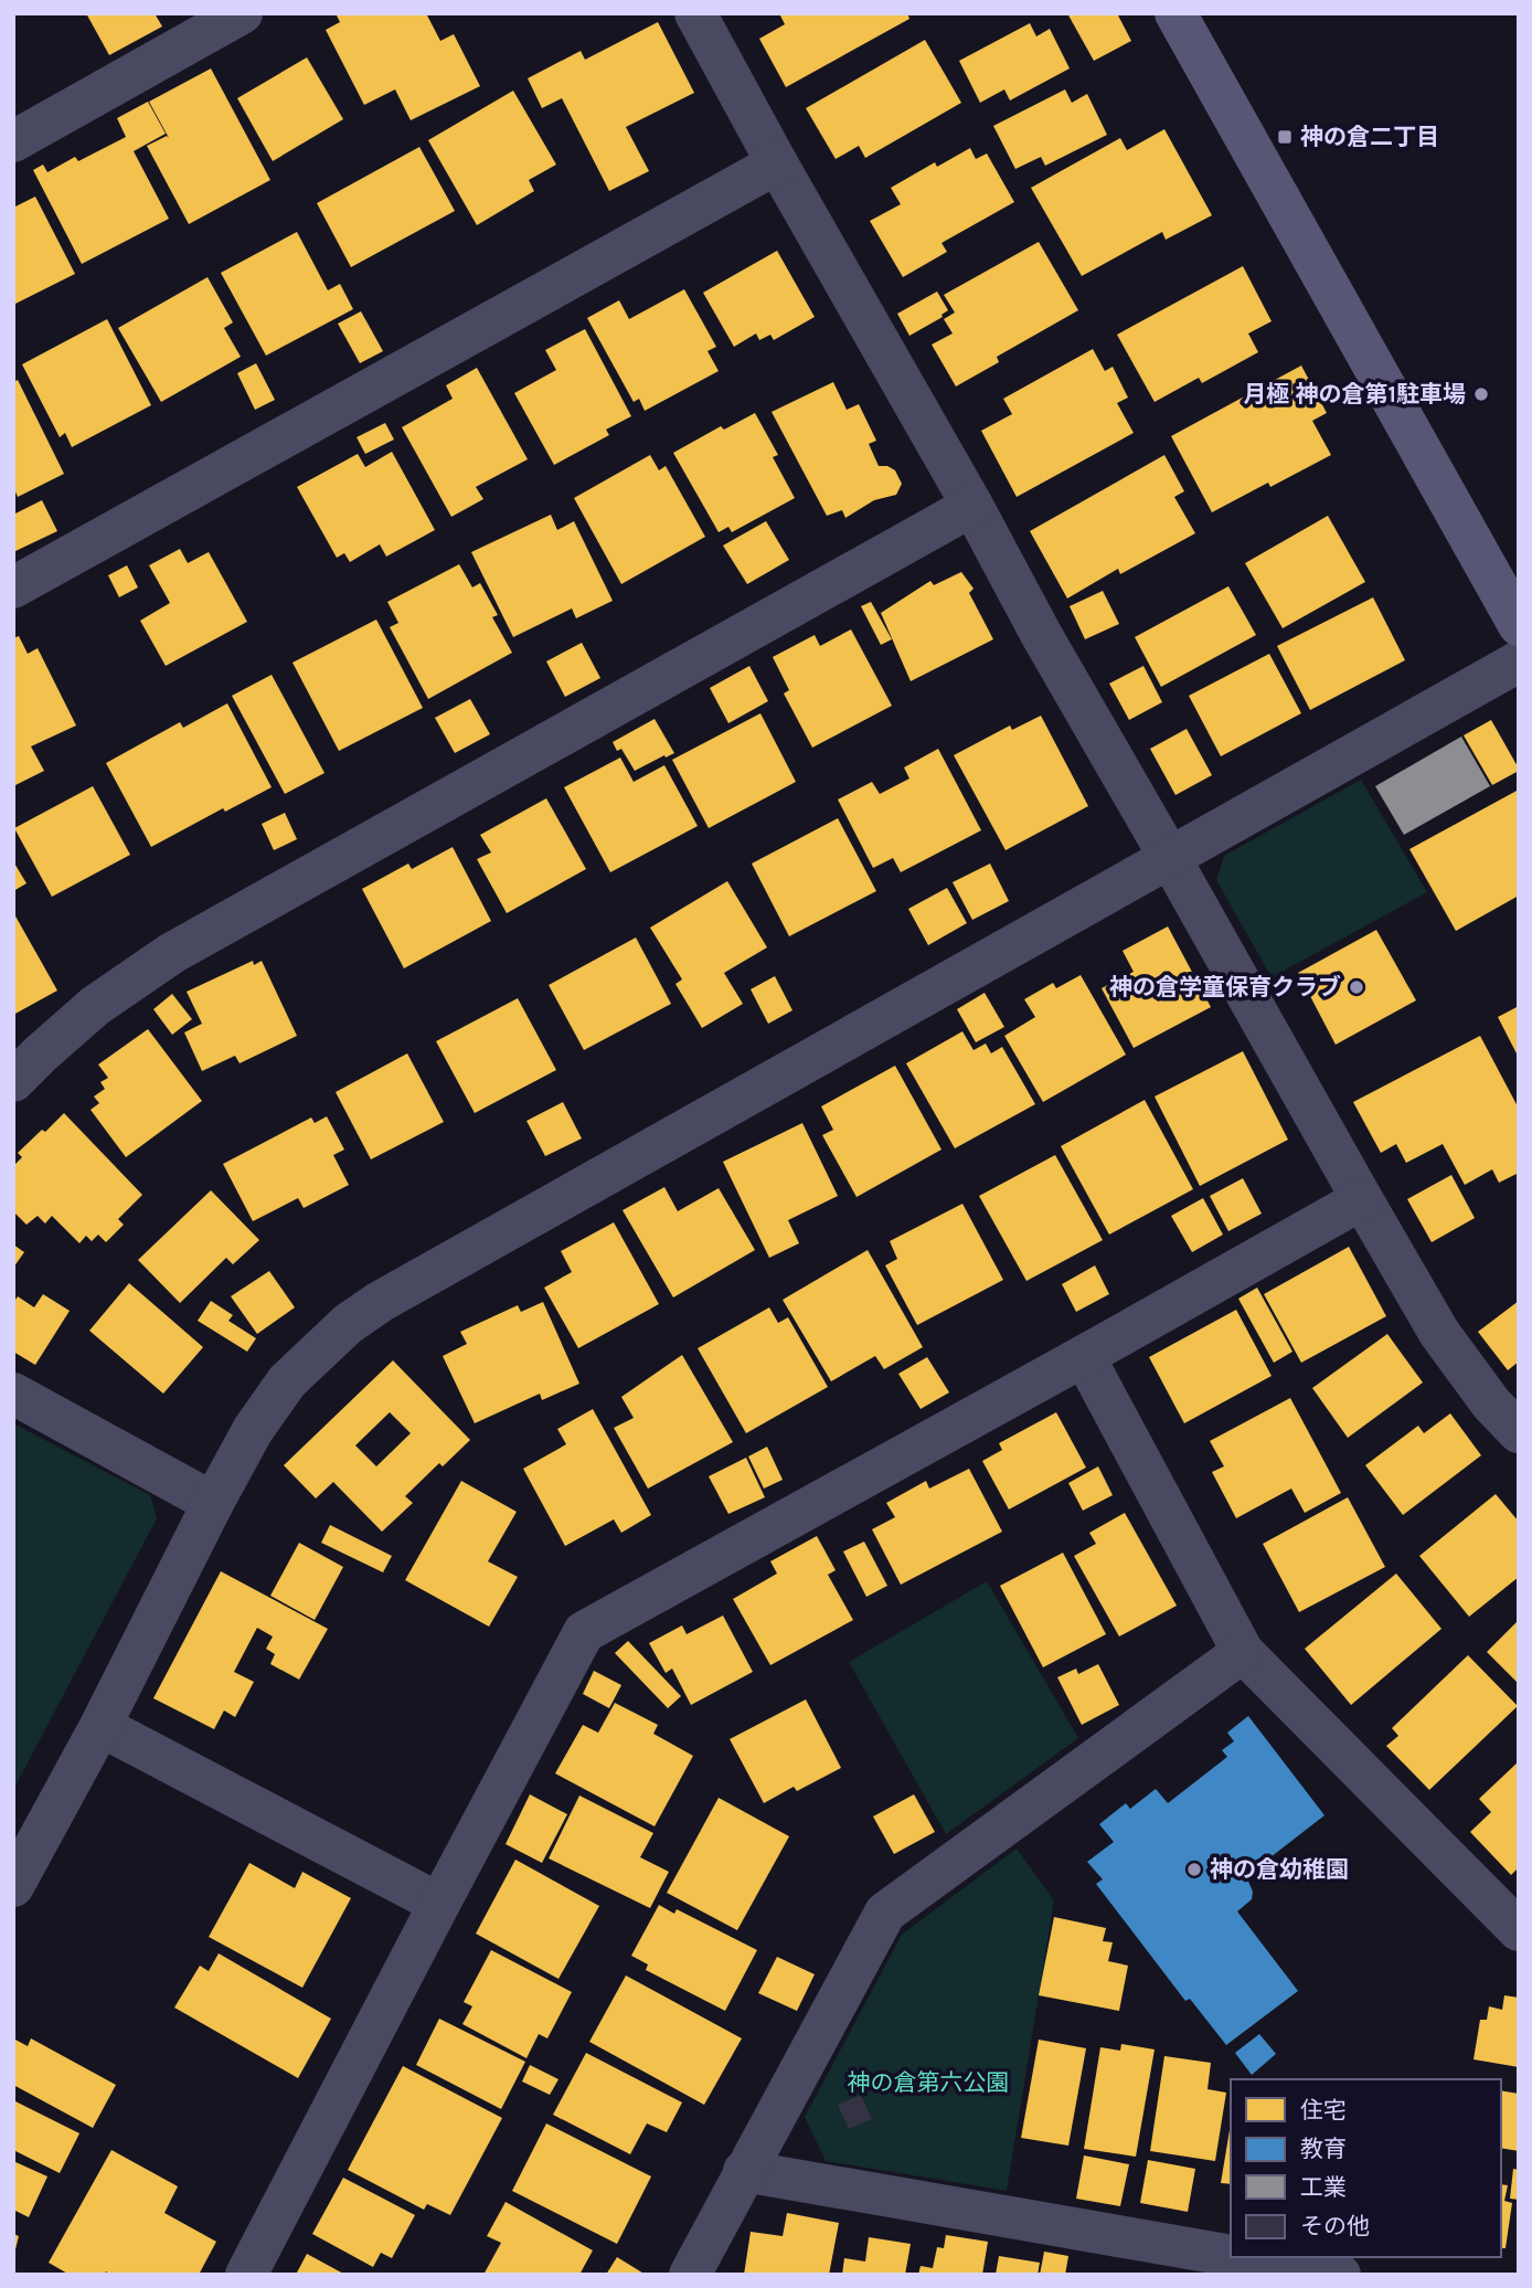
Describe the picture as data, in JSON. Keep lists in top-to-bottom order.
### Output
{
  "parks": ["神の倉第六公園"],
  "places": {
    "transit": ["神の倉二丁目"],
    "other": ["月極 神の倉第1駐車場", "神の倉学童保育クラブ", "神の倉幼稚園"]
  },
  "legend": [
    "住宅",
    "教育",
    "工業",
    "その他"
  ]
}
